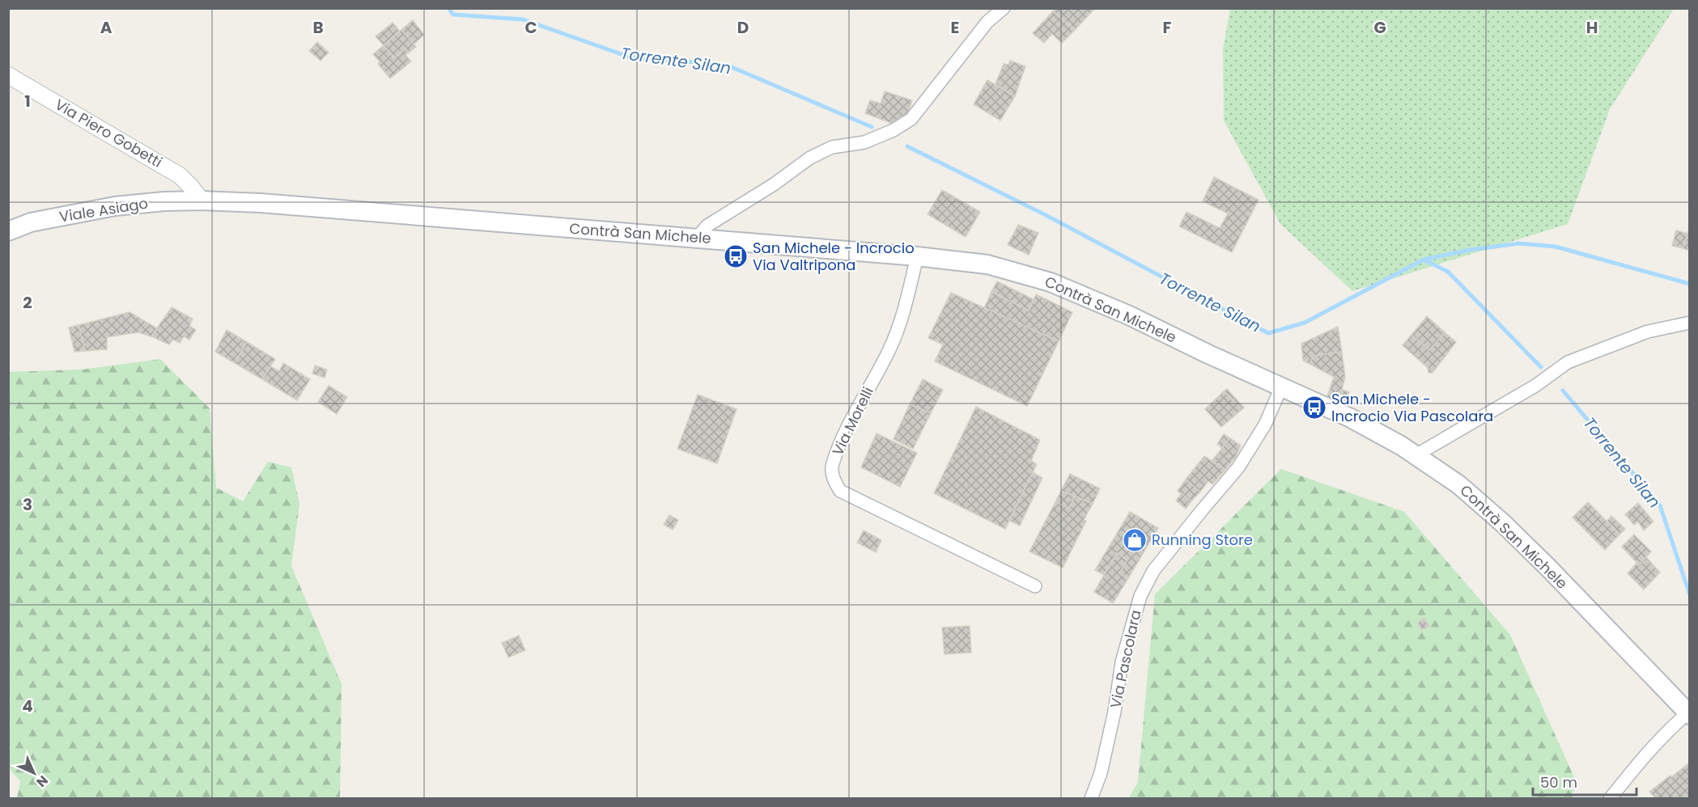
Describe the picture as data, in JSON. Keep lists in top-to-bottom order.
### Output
{
  "streets": {
    "main road": ["Viale Asiago", "Contrà San Michele"],
    "street": ["Via Piero Gobetti", "Via Morelli", "Via Pascolara"]
  },
  "crossings": [
    ["Via Piero Gobetti", "Viale Asiago"],
    ["Via Piero Gobetti", "Contrà San Michele"],
    ["Viale Asiago", "Contrà San Michele"],
    ["Contrà San Michele", "Via Morelli"],
    ["Contrà San Michele", "Via Pascolara"]
  ],
  "water": ["Torrente Silan"],
  "places": {
    "bus stop": ["San Michele - Incrocio Via Valtripona", "San Michele - Incrocio Via Pascolara"],
    "shop": ["Running Store"]
  },
  "scale_bar": "50 m",
  "north": "bottom right",
  "grid": {
    "columns": [
      "A",
      "B",
      "C",
      "D",
      "E",
      "F",
      "G",
      "H"
    ],
    "rows": [
      "1",
      "2",
      "3",
      "4"
    ]
  }
}
